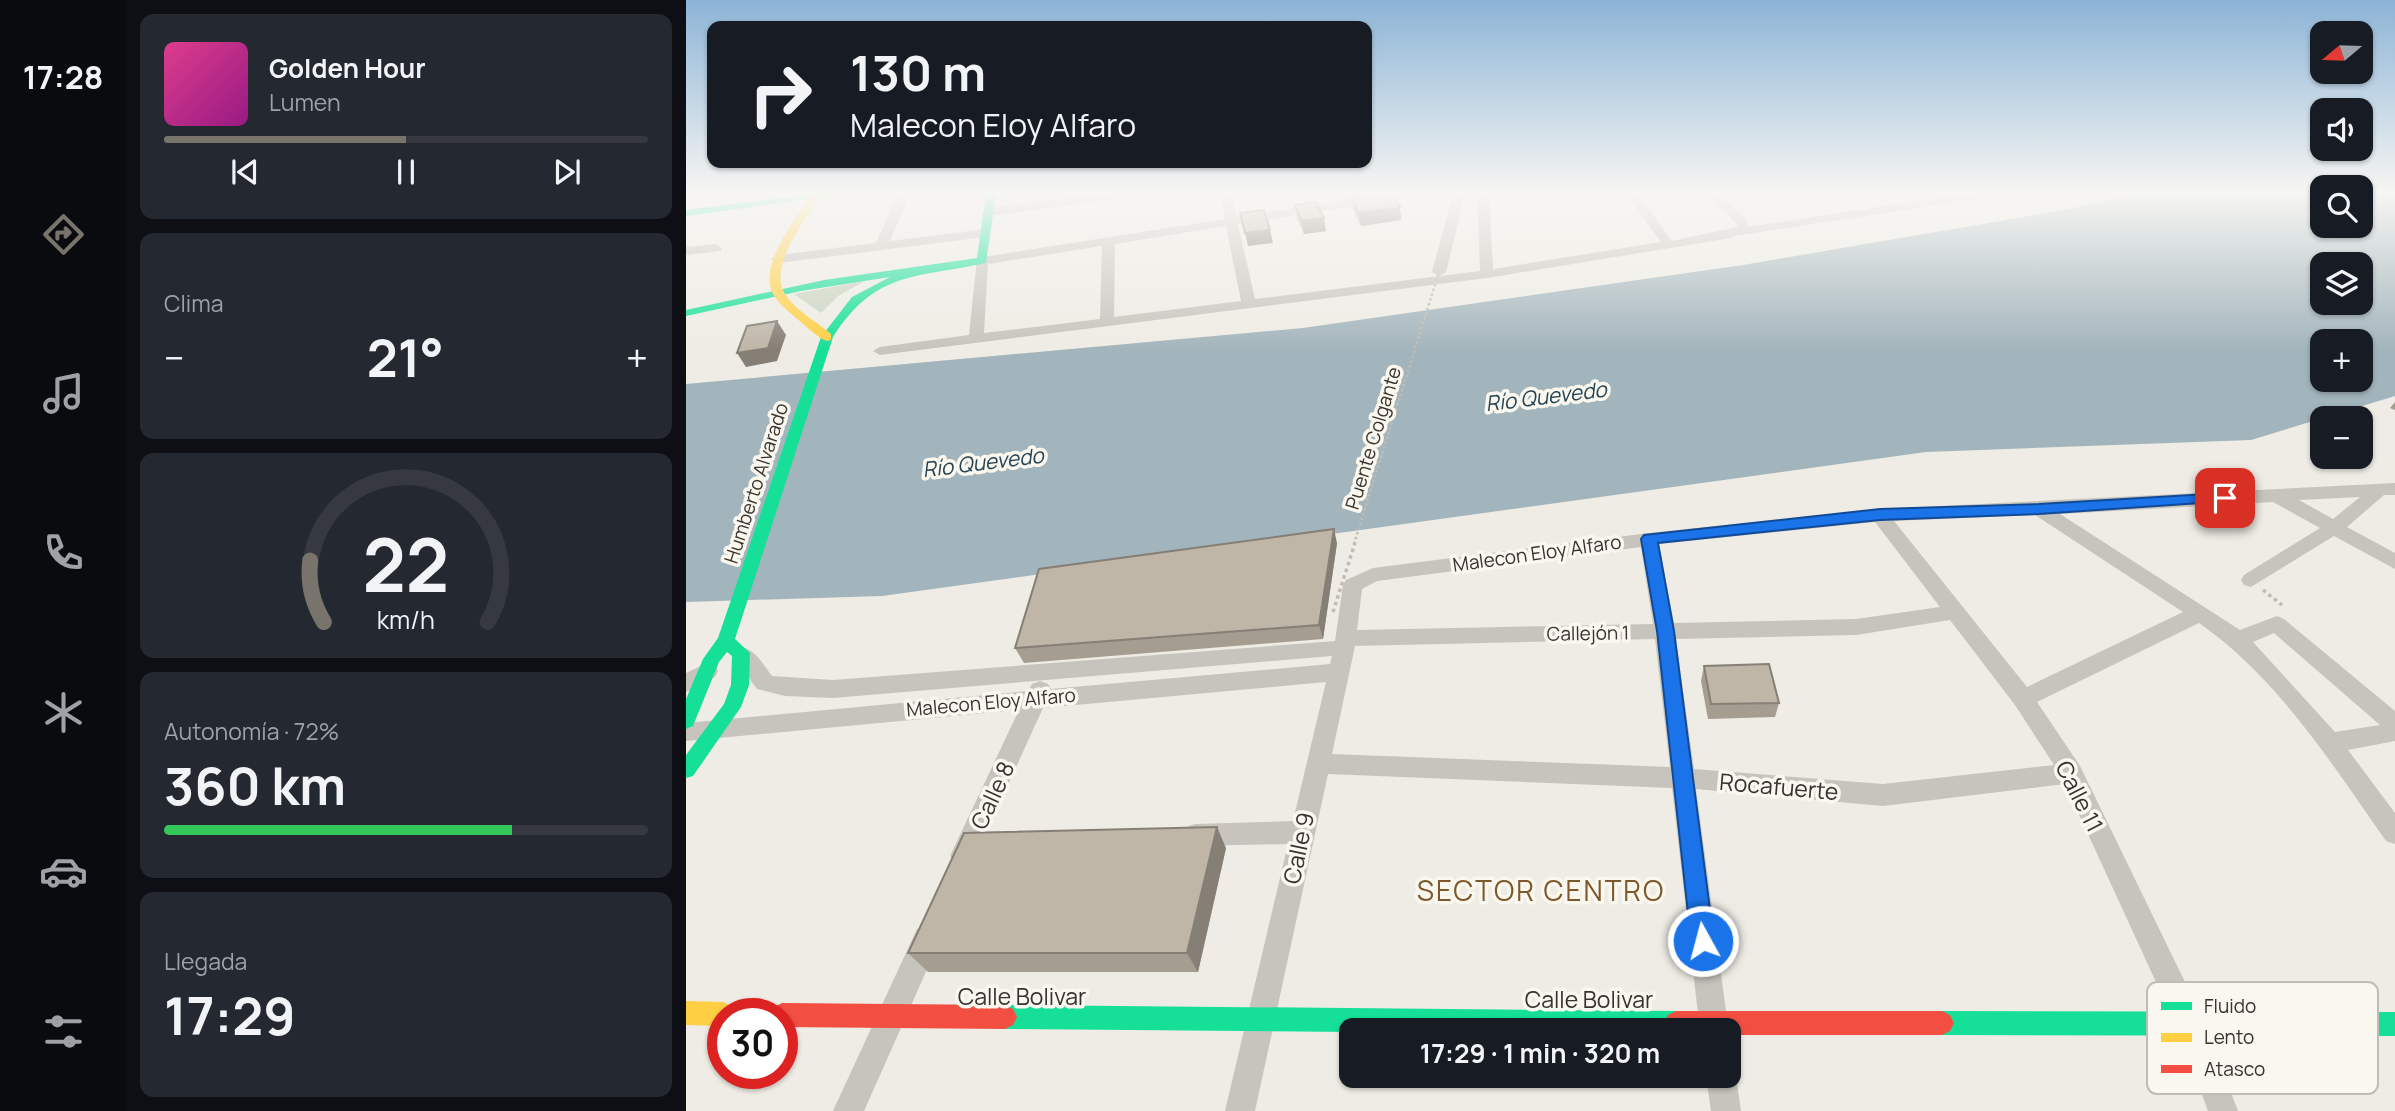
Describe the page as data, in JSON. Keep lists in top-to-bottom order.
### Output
{
  "streets": {
    "main road": ["Humberto Alvarado", "Calle Bolivar"],
    "street": [
      "Malecon Eloy Alfaro",
      "Callejón 1",
      "Rocafuerte",
      "Calle 8",
      "Calle 11",
      "Calle 9"
    ],
    "path": ["Puente Colgante"]
  },
  "crossings": [
    ["Humberto Alvarado", "Malecon Eloy Alfaro"],
    ["Malecon Eloy Alfaro", "Callejón 1"],
    ["Malecon Eloy Alfaro", "Calle 8"],
    ["Malecon Eloy Alfaro", "Calle 11"],
    ["Malecon Eloy Alfaro", "Calle 9"],
    ["Callejón 1", "Calle 11"],
    ["Callejón 1", "Calle 9"],
    ["Rocafuerte", "Calle 11"],
    ["Rocafuerte", "Calle 9"],
    ["Calle 9", "Calle Bolivar"]
  ],
  "districts": ["SECTOR CENTRO"],
  "water": ["Río Quevedo"],
  "legend": ["Fluido", "Lento", "Atasco"],
  "north": "left",
  "page": {
    "tabs": "17:28",
    "map_buttons": ["+", "−"],
    "turn": ["130 m", "Malecon Eloy Alfaro"],
    "song": ["Golden Hour", "Lumen"],
    "tile": [
      "Clima",
      ["Autonomía · 72%", "360 km"],
      ["Llegada", "17:29"]
    ],
    "heat": ["−", "21°", "+"],
    "limit": "30",
    "trip": "17:29 · 1 min · 320 m",
    "gauge": ["22", "km/h"]
  }
}
